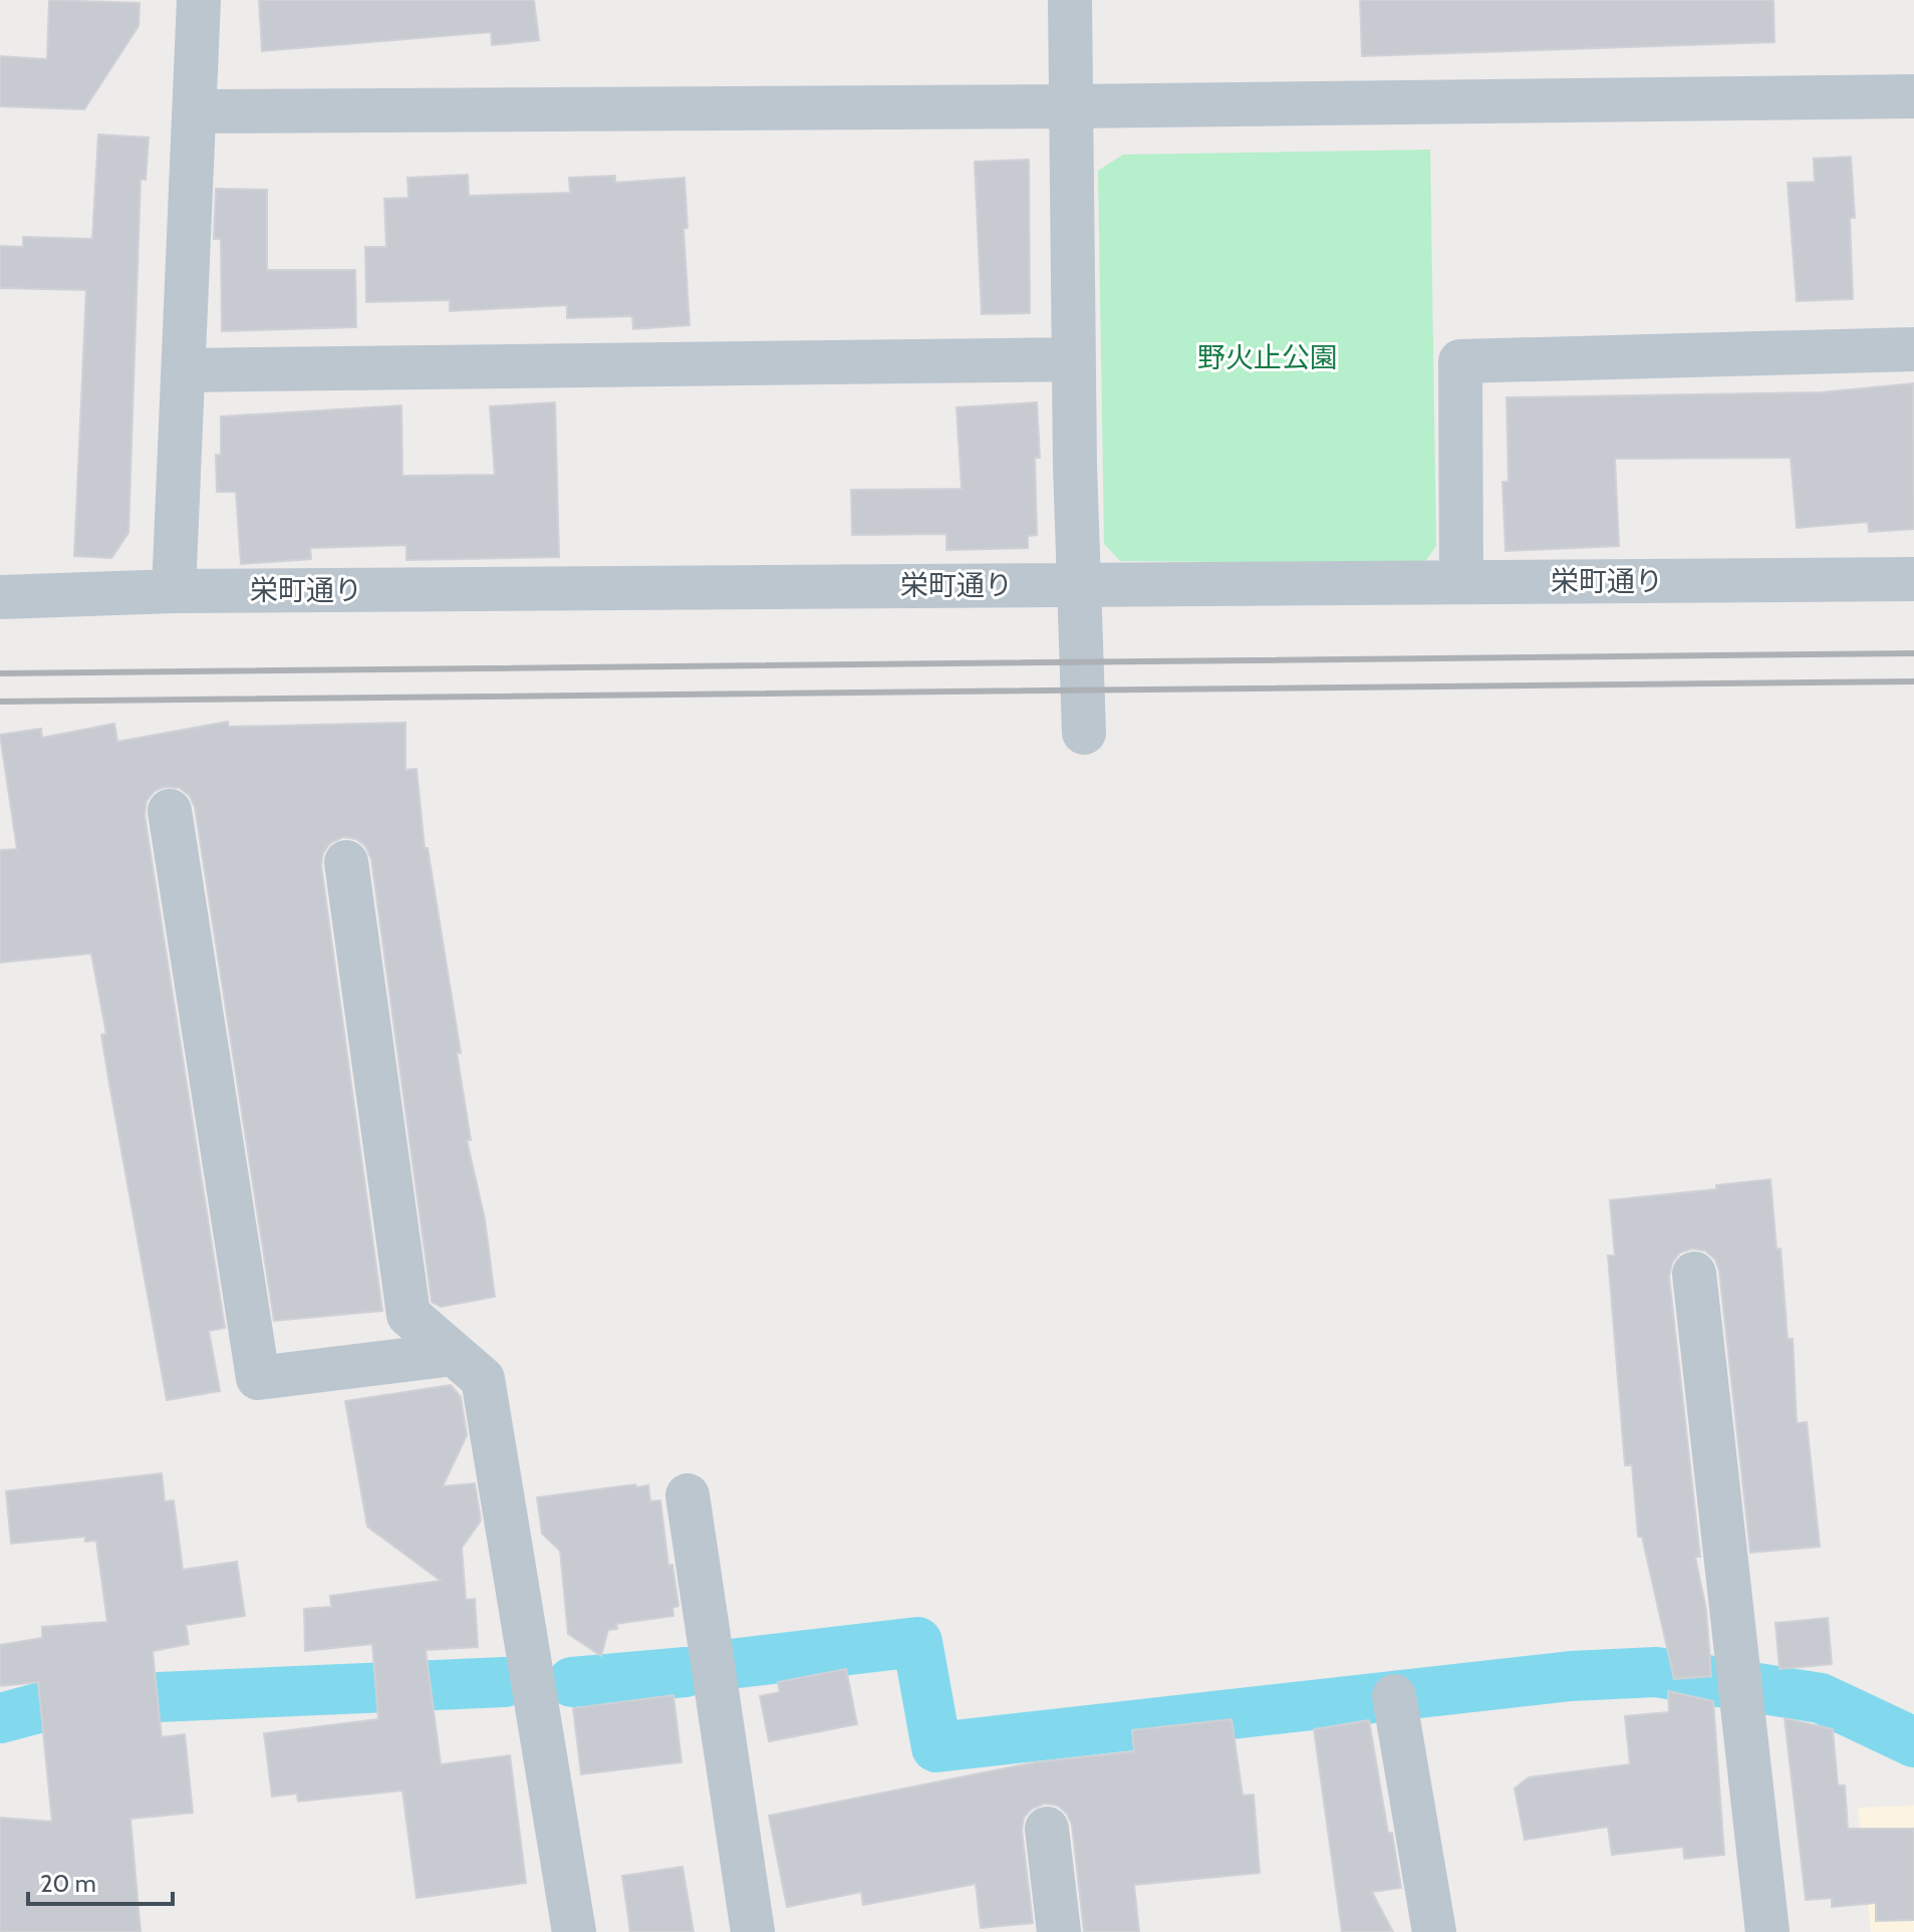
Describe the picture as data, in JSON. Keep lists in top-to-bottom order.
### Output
{
  "streets": {
    "street": ["栄町通り"]
  },
  "parks": ["野火止公園"],
  "scale_bar": "20 m"
}
